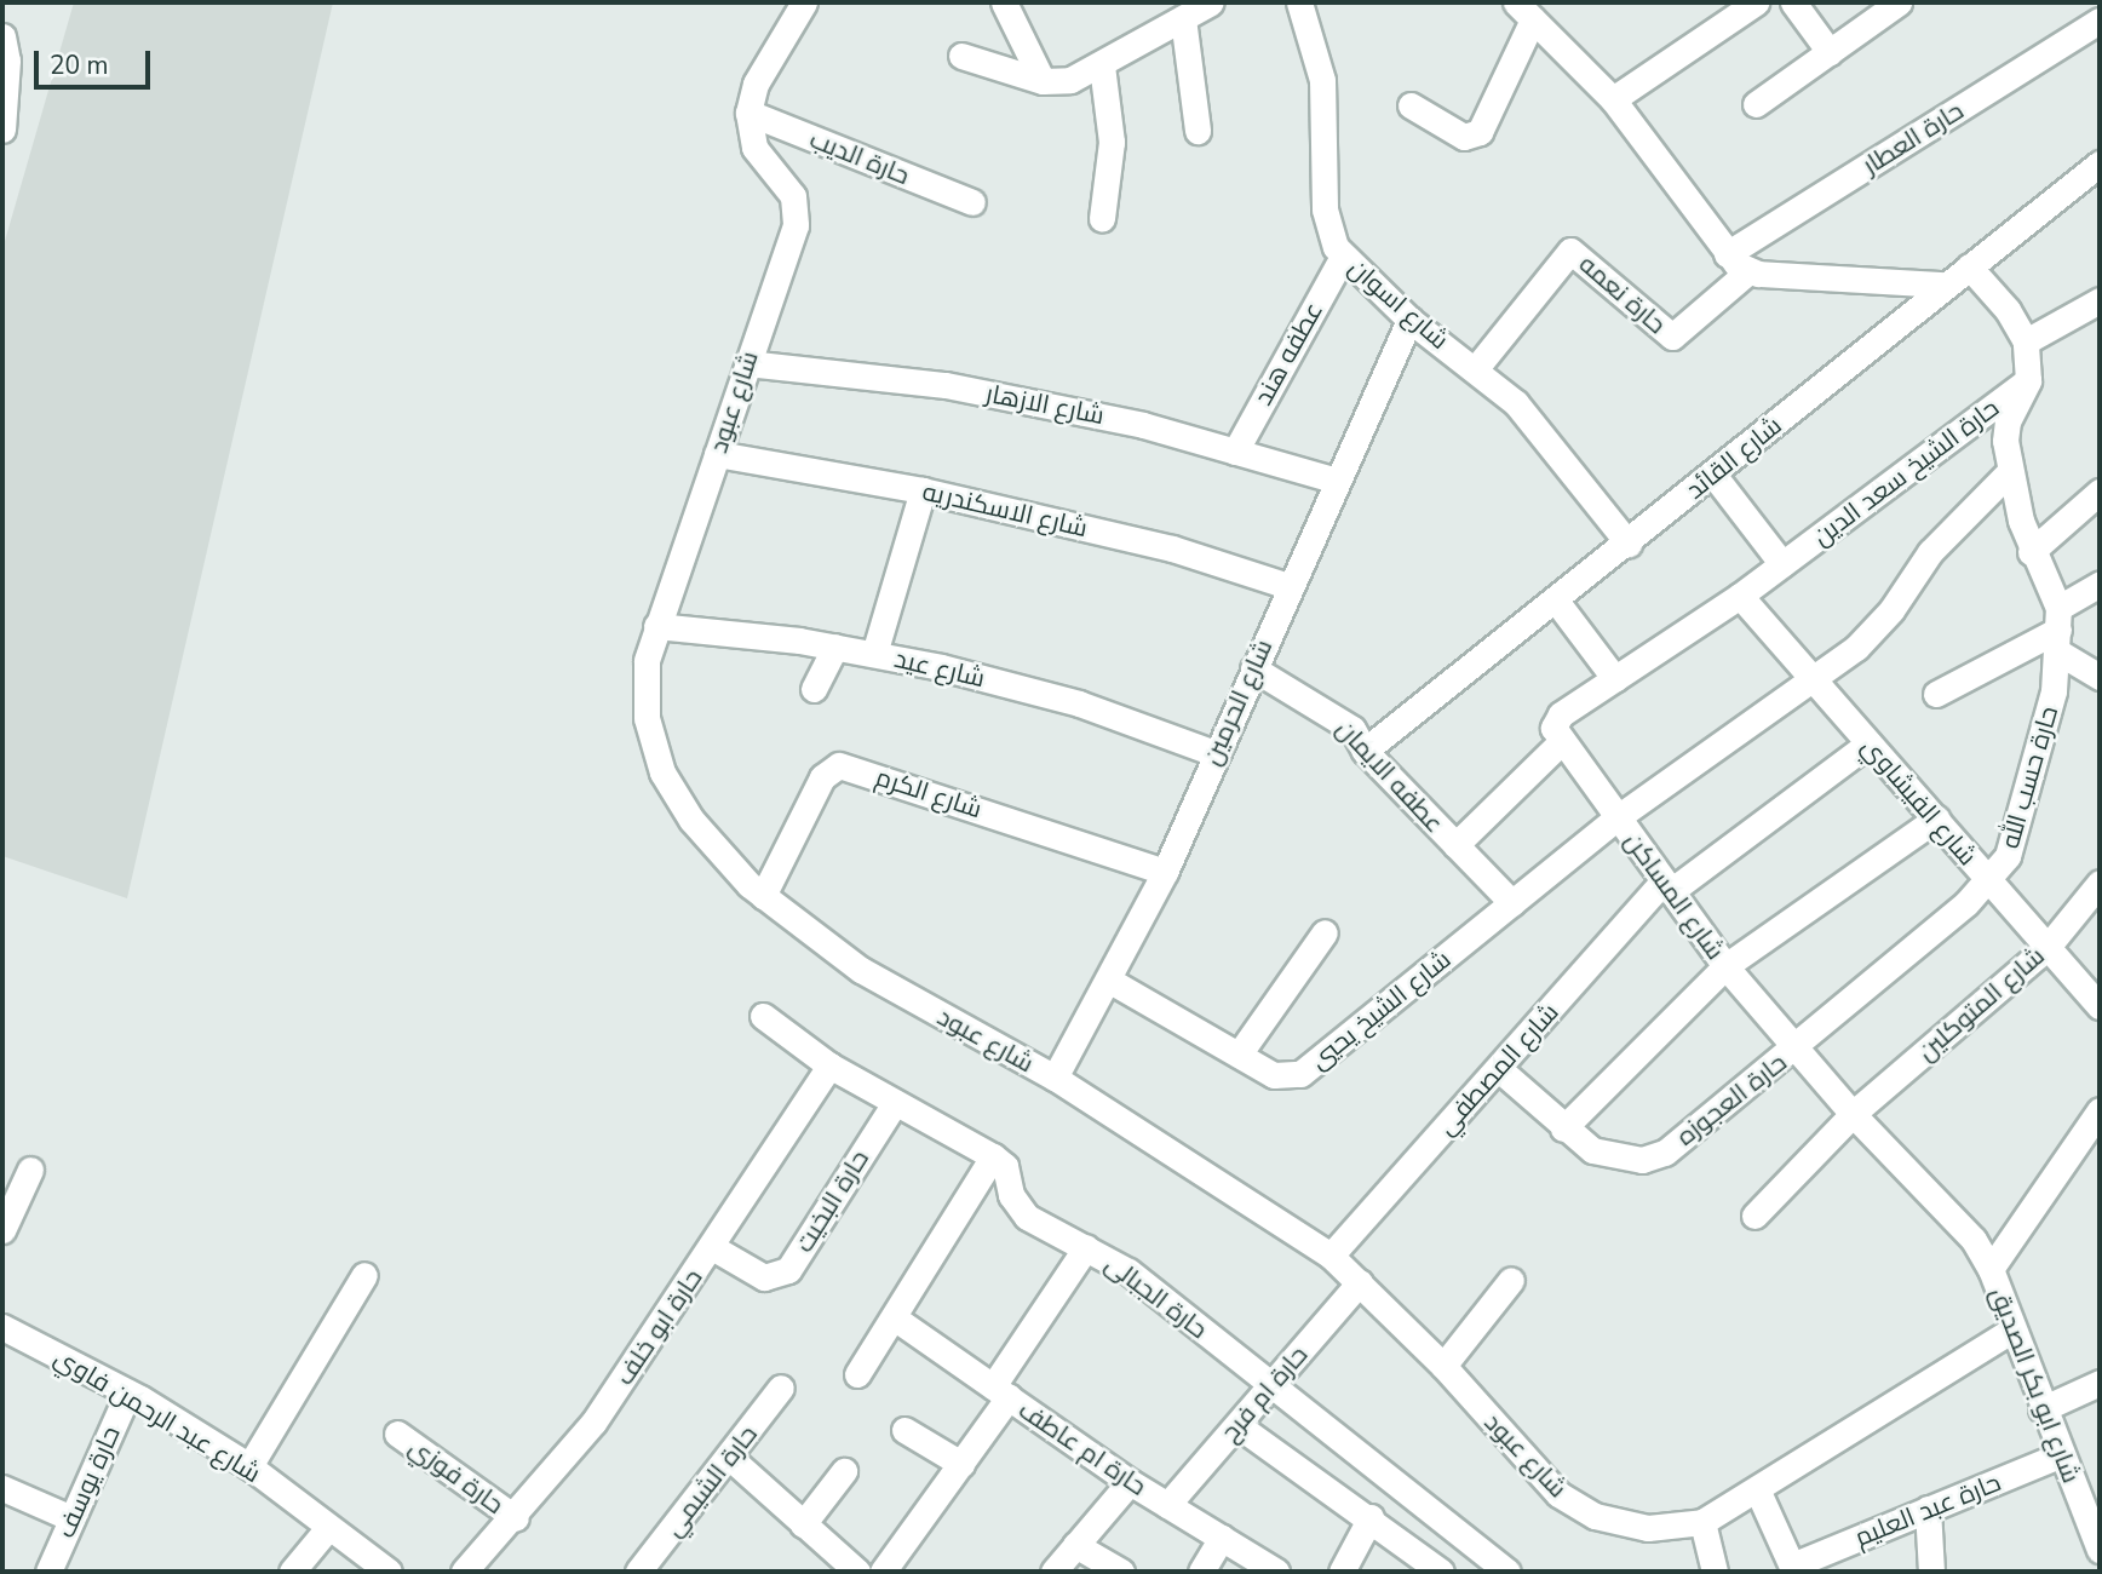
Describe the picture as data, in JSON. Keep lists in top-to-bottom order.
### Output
{
  "streets": {
    "street": [
      "حارة العطار",
      "حارة الديب",
      "حارة نعمه",
      "شارع اسوان",
      "عطفه هند",
      "شارع عبود",
      "شارع الازهار",
      "شارع القائد",
      "حارة الشيخ سعد الدين",
      "شارع الاسكندريه",
      "شارع عيد",
      "شارع الحرمين",
      "عطفه الايمان",
      "حارة حسب الله",
      "شارع الكرم",
      "شارع الفيشاوي",
      "شارع المساكن",
      "شارع المتوكلين",
      "شارع الشيخ يحيي",
      "شارع المصطفي",
      "حارة العجوزه",
      "حارة البخيت",
      "حارة الجبالى",
      "حارة ابو خلف",
      "شارع ابو بكر الصديق",
      "حارة ام فرح",
      "شارع عبد الرحمن فاوي",
      "حارة ام عاطف",
      "حارة فوزي",
      "حارة الشيمي",
      "حارة يوسف",
      "حارة عبد العليم"
    ]
  },
  "crossings": [
    ["حارة الديب", "شارع عبود"],
    ["حارة نعمه", "شارع اسوان"],
    ["شارع اسوان", "عطفه هند"],
    ["شارع اسوان", "شارع القائد"],
    ["شارع اسوان", "شارع الحرمين"],
    ["عطفه هند", "شارع الازهار"],
    ["شارع عبود", "شارع الازهار"],
    ["شارع عبود", "شارع الاسكندريه"],
    ["شارع عبود", "شارع عيد"],
    ["شارع عبود", "شارع الحرمين"],
    ["شارع عبود", "شارع الكرم"],
    ["شارع عبود", "شارع المصطفي"],
    ["شارع عبود", "شارع ابو بكر الصديق"],
    ["شارع عبود", "حارة ام فرح"],
    ["شارع الازهار", "شارع الحرمين"],
    ["شارع القائد", "عطفه الايمان"],
    ["شارع الاسكندريه", "شارع الحرمين"],
    ["شارع عيد", "شارع الحرمين"],
    ["شارع الحرمين", "عطفه الايمان"],
    ["شارع الحرمين", "شارع الكرم"],
    ["شارع الحرمين", "شارع الشيخ يحيي"],
    ["عطفه الايمان", "شارع الشيخ يحيي"],
    ["حارة حسب الله", "شارع الفيشاوي"],
    ["حارة حسب الله", "شارع المساكن"],
    ["حارة حسب الله", "حارة العجوزه"],
    ["شارع الفيشاوي", "شارع المتوكلين"],
    ["شارع الفيشاوي", "شارع الشيخ يحيي"],
    ["شارع الفيشاوي", "شارع المصطفي"],
    ["شارع المساكن", "شارع المتوكلين"],
    ["شارع المساكن", "شارع الشيخ يحيي"],
    ["شارع المساكن", "شارع المصطفي"],
    ["شارع المساكن", "حارة العجوزه"],
    ["شارع المساكن", "شارع ابو بكر الصديق"],
    ["شارع المصطفي", "حارة العجوزه"],
    ["حارة البخيت", "حارة ابو خلف"],
    ["حارة الجبالى", "حارة ام فرح"],
    ["حارة ابو خلف", "حارة فوزي"],
    ["شارع ابو بكر الصديق", "حارة عبد العليم"],
    ["حارة ام فرح", "حارة ام عاطف"],
    ["شارع عبد الرحمن فاوي", "حارة يوسف"]
  ],
  "scale_bar": "20 m"
}
